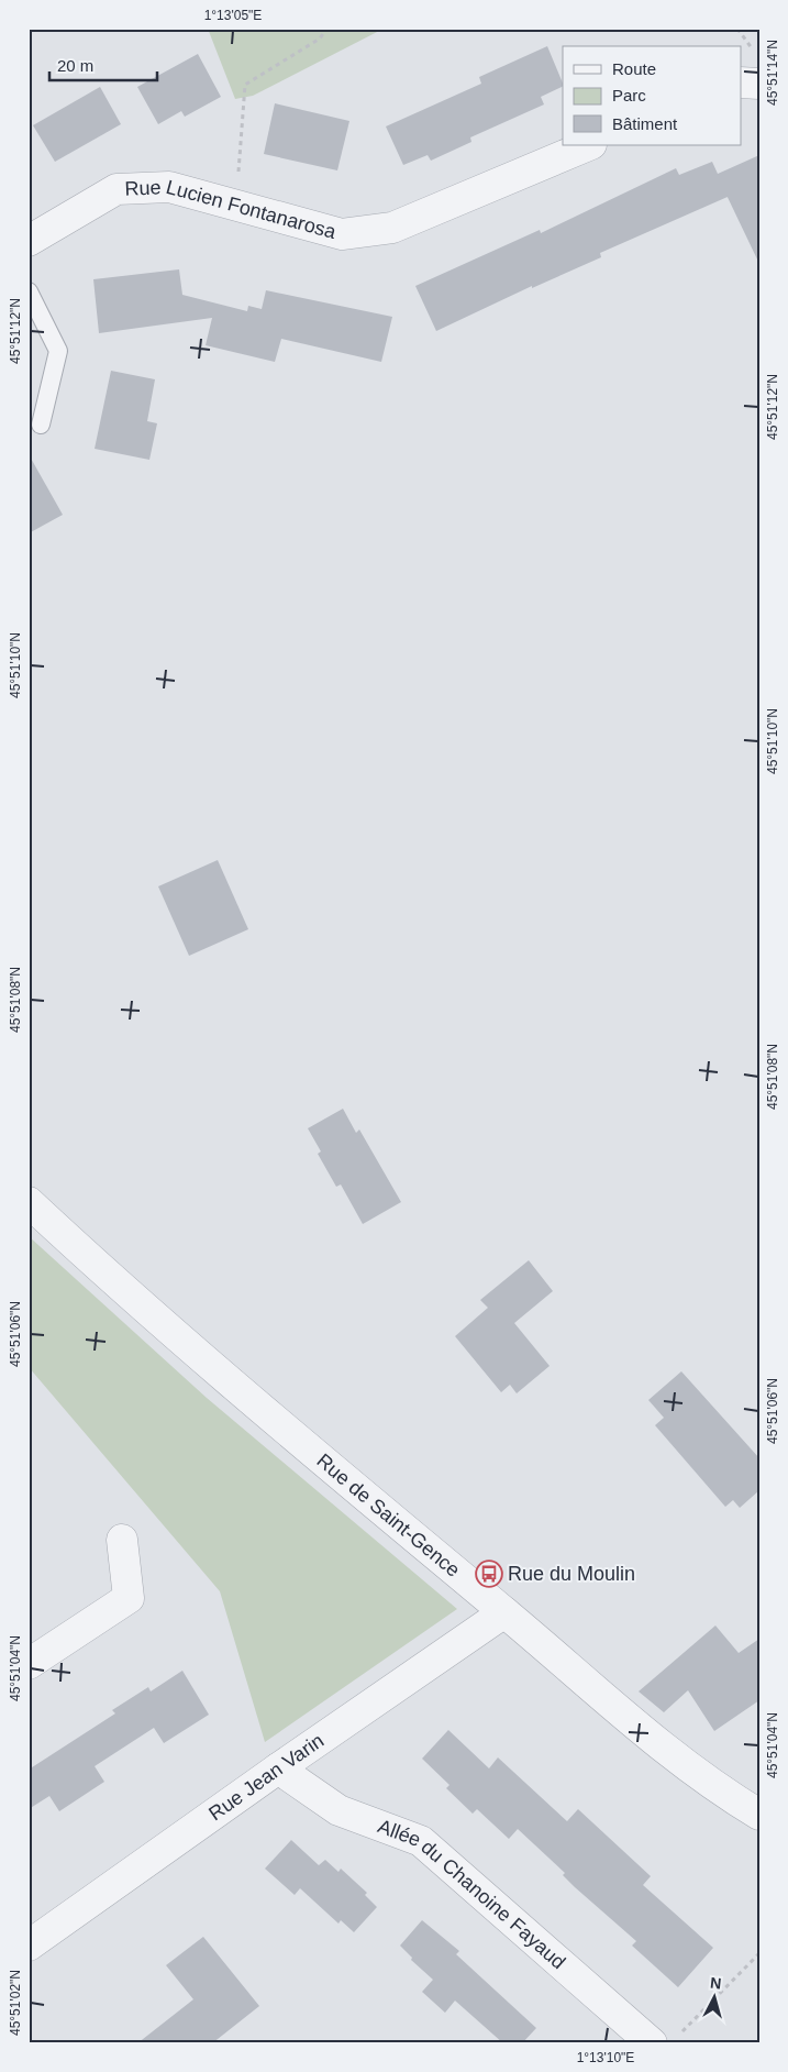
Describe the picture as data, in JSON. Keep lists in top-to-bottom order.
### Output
{
  "streets": {
    "street": [
      "Rue Lucien Fontanarosa",
      "Rue de Saint-Gence",
      "Rue Jean Varin",
      "Allée du Chanoine Fayaud"
    ]
  },
  "crossings": [
    ["Rue de Saint-Gence", "Rue Jean Varin"],
    ["Rue Jean Varin", "Allée du Chanoine Fayaud"]
  ],
  "places": {
    "bus stop": ["Rue du Moulin"]
  },
  "legend": ["Route", "Parc", "Bâtiment"],
  "scale_bar": "20 m",
  "north": "top",
  "coordinates": [
    "1°13'05\"E",
    "45°51'14\"N",
    "45°51'12\"N",
    "45°51'10\"N",
    "45°51'08\"N",
    "45°51'06\"N",
    "45°51'04\"N",
    "45°51'02\"N",
    "1°13'10\"E"
  ]
}
